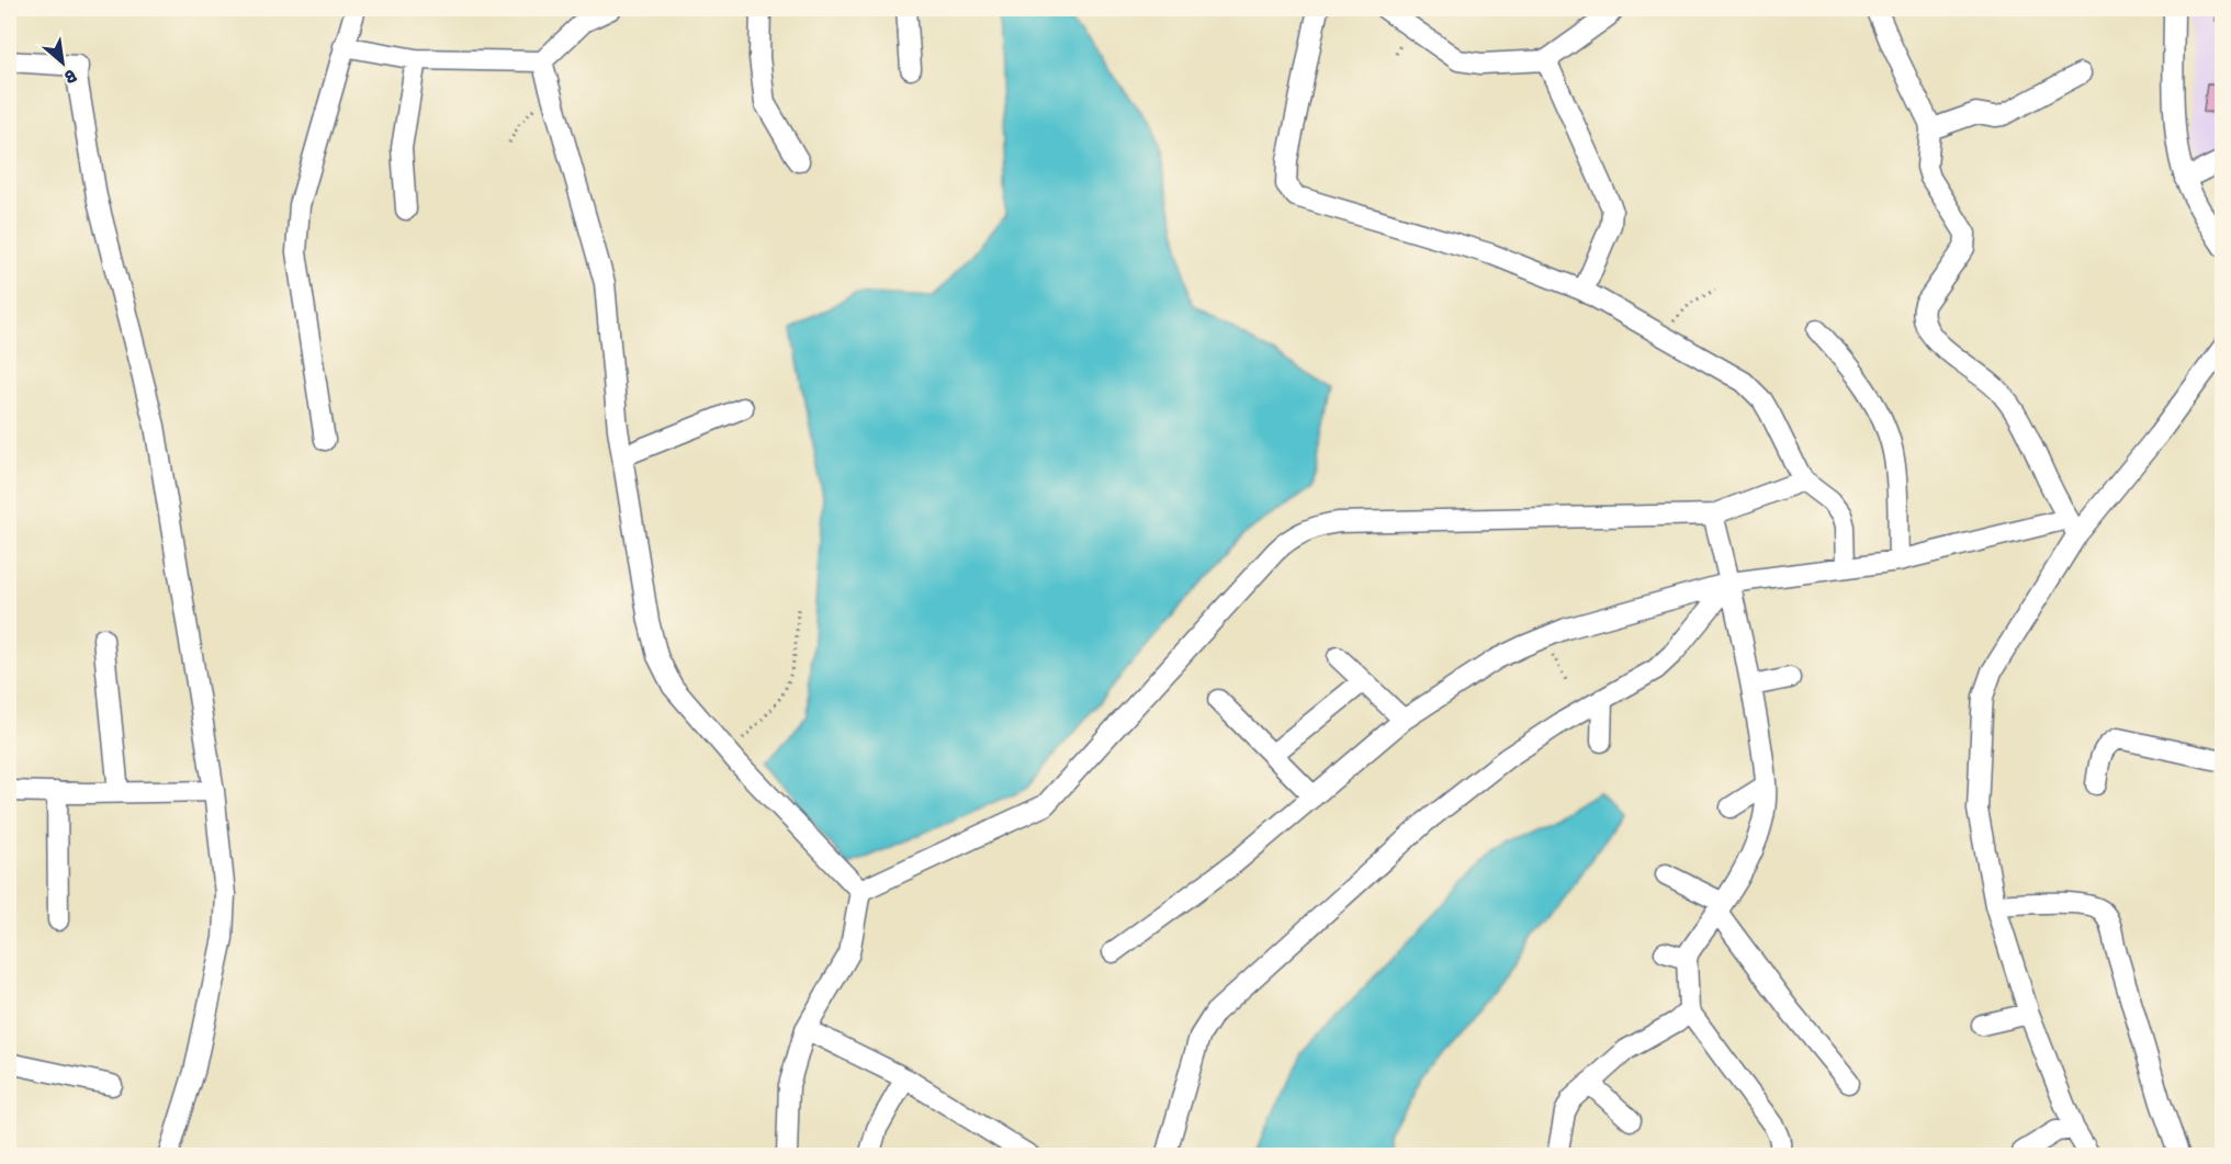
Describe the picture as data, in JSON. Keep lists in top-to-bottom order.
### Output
{
  "north": "bottom right"
}
